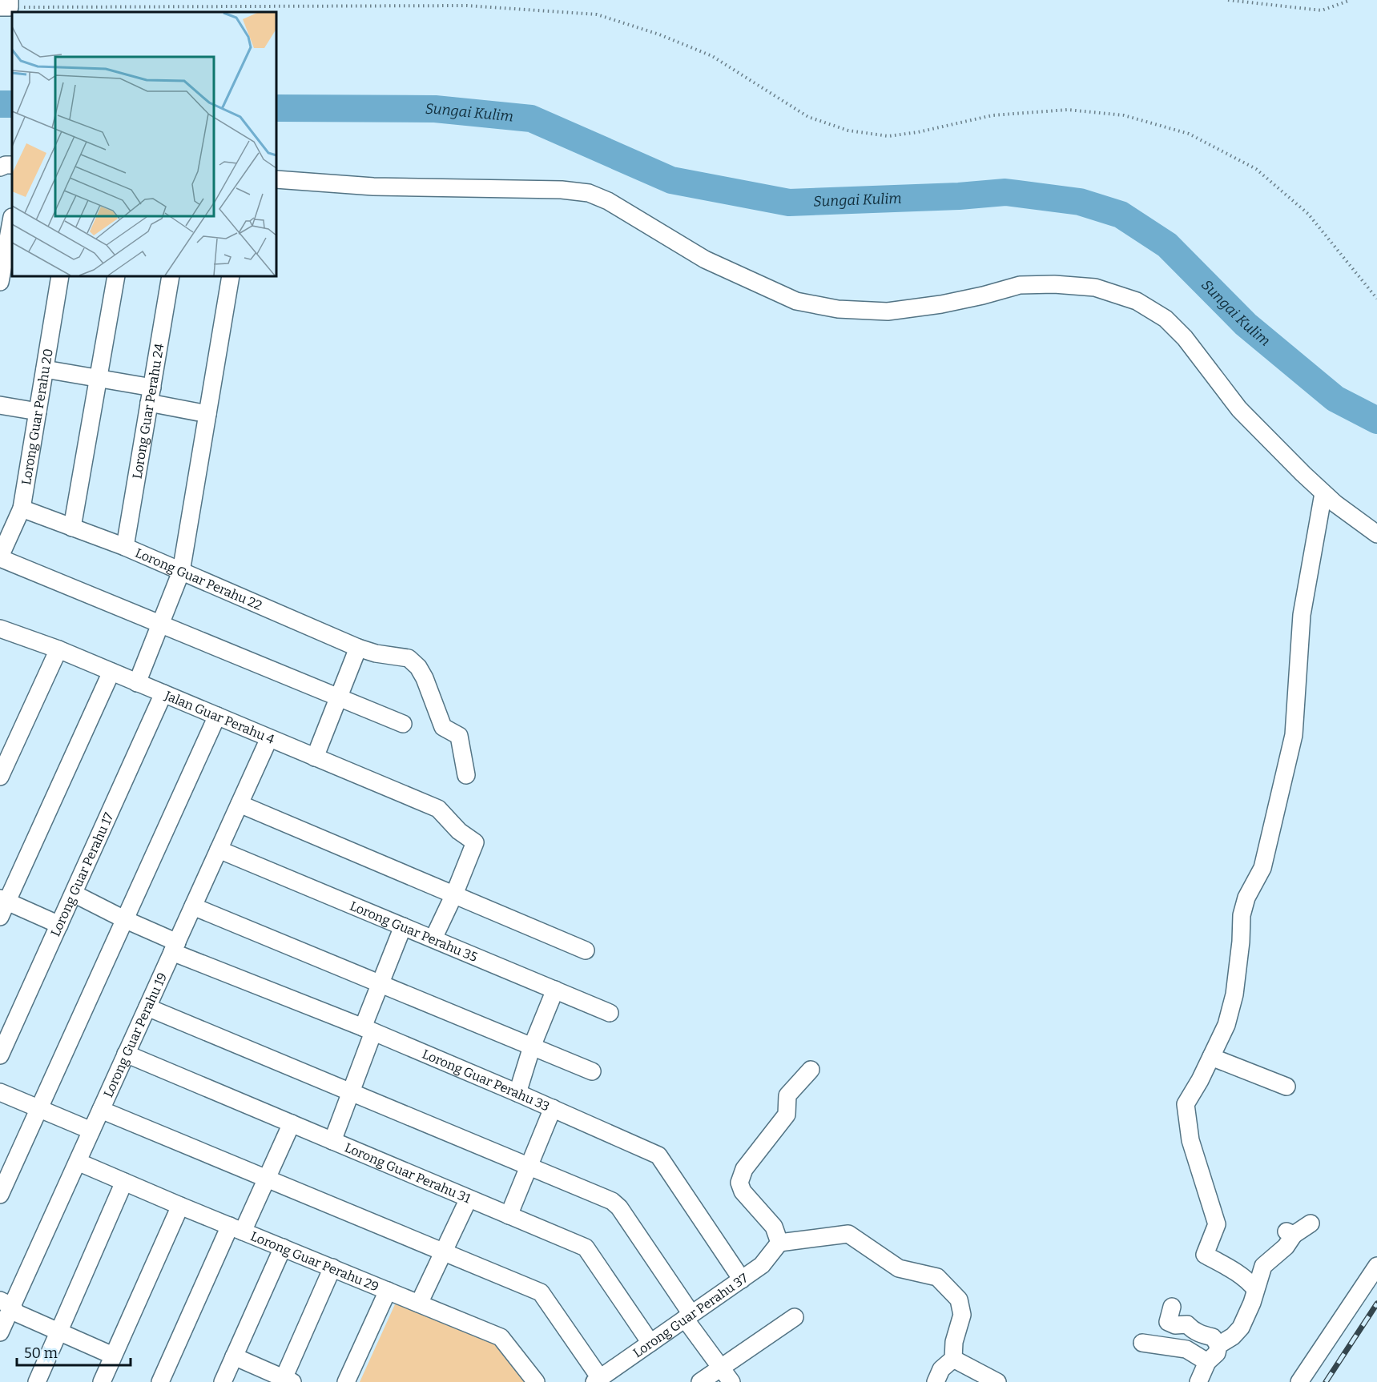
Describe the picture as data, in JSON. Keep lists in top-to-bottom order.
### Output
{
  "streets": {
    "street": [
      "Lorong Guar Perahu 24",
      "Lorong Guar Perahu 20",
      "Lorong Guar Perahu 22",
      "Jalan Guar Perahu 4",
      "Lorong Guar Perahu 17",
      "Lorong Guar Perahu 35",
      "Lorong Guar Perahu 19",
      "Lorong Guar Perahu 33",
      "Lorong Guar Perahu 31",
      "Lorong Guar Perahu 29",
      "Lorong Guar Perahu 37"
    ]
  },
  "crossings": [
    ["Lorong Guar Perahu 24", "Lorong Guar Perahu 22"],
    ["Lorong Guar Perahu 20", "Lorong Guar Perahu 22"],
    ["Jalan Guar Perahu 4", "Lorong Guar Perahu 17"],
    ["Jalan Guar Perahu 4", "Lorong Guar Perahu 19"],
    ["Lorong Guar Perahu 17", "Lorong Guar Perahu 33"],
    ["Lorong Guar Perahu 35", "Lorong Guar Perahu 19"],
    ["Lorong Guar Perahu 19", "Lorong Guar Perahu 33"],
    ["Lorong Guar Perahu 19", "Lorong Guar Perahu 31"],
    ["Lorong Guar Perahu 19", "Lorong Guar Perahu 29"],
    ["Lorong Guar Perahu 33", "Lorong Guar Perahu 37"],
    ["Lorong Guar Perahu 31", "Lorong Guar Perahu 37"]
  ],
  "water": ["Sungai Kulim"],
  "scale_bar": "50 m"
}
